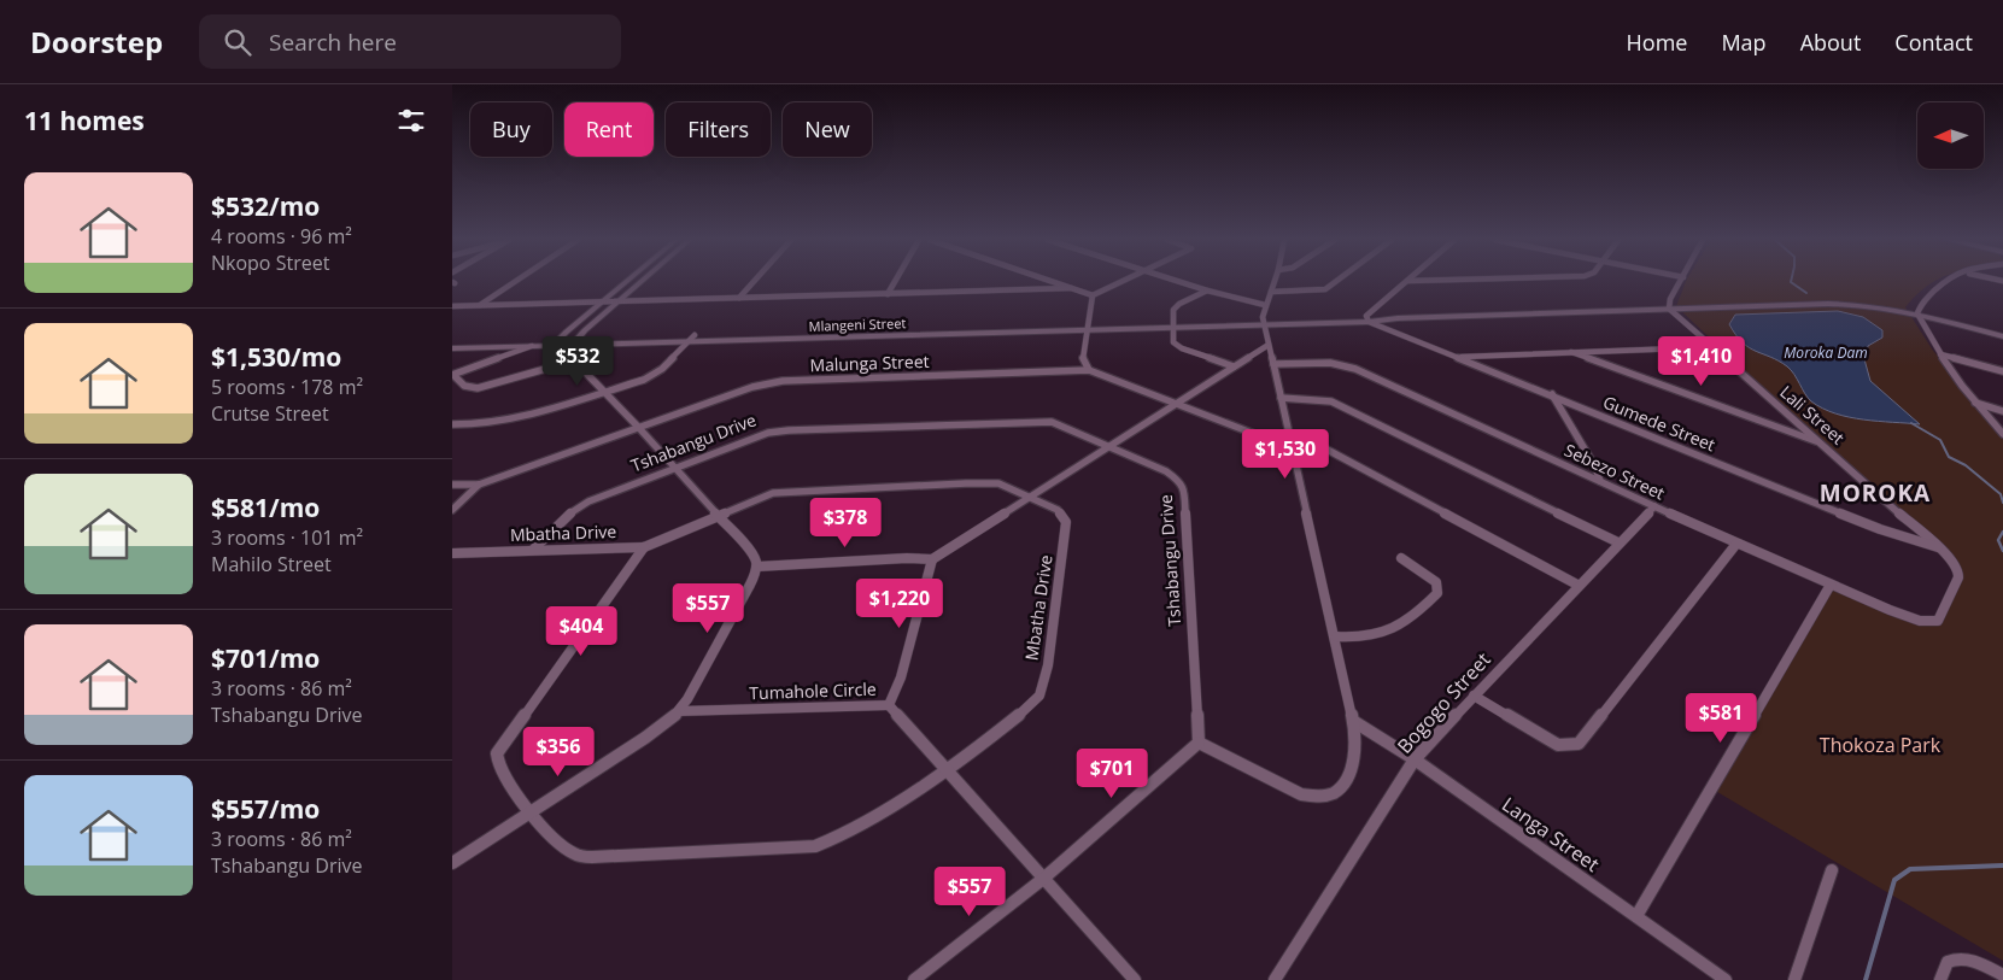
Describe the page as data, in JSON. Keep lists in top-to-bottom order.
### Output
{
  "streets": {
    "street": [
      "Mlangeni Street",
      "Malunga Street",
      "Lali Street",
      "Gumede Street",
      "Tshabangu Drive",
      "Sebezo Street",
      "Mbatha Drive",
      "Tumahole Circle",
      "Bogogo Street",
      "Langa Street"
    ]
  },
  "crossings": [
    ["Mlangeni Street", "Lali Street"],
    ["Mlangeni Street", "Gumede Street"],
    ["Malunga Street", "Bogogo Street"],
    ["Lali Street", "Gumede Street"],
    ["Lali Street", "Sebezo Street"],
    ["Tshabangu Drive", "Mbatha Drive"],
    ["Sebezo Street", "Bogogo Street"],
    ["Bogogo Street", "Langa Street"]
  ],
  "districts": ["MOROKA"],
  "water": ["Moroka Dam"],
  "parks": ["Thokoza Park"],
  "north": "left",
  "page": {
    "header": "Doorstep",
    "search": "Search here",
    "nav": [
      "Home",
      "Map",
      "About",
      "Contact"
    ],
    "heading": "11 homes",
    "chip": [
      "Buy",
      "Rent",
      "Filters",
      "New"
    ],
    "list": [
      {
        "name": "$532/mo",
        "note": "4 rooms · 96 m² · Nkopo Street"
      },
      {
        "name": "$1,530/mo",
        "note": "5 rooms · 178 m² · Crutse Street"
      },
      {
        "name": "$581/mo",
        "note": "3 rooms · 101 m² · Mahilo Street"
      },
      {
        "name": "$701/mo",
        "note": "3 rooms · 86 m² · Tshabangu Drive"
      },
      {
        "name": "$557/mo",
        "note": "3 rooms · 86 m² · Tshabangu Drive"
      }
    ],
    "price": [
      "$532",
      "$1,410",
      "$1,530",
      "$378",
      "$1,220",
      "$557",
      "$404",
      "$581",
      "$356",
      "$701",
      "$557"
    ]
  }
}
